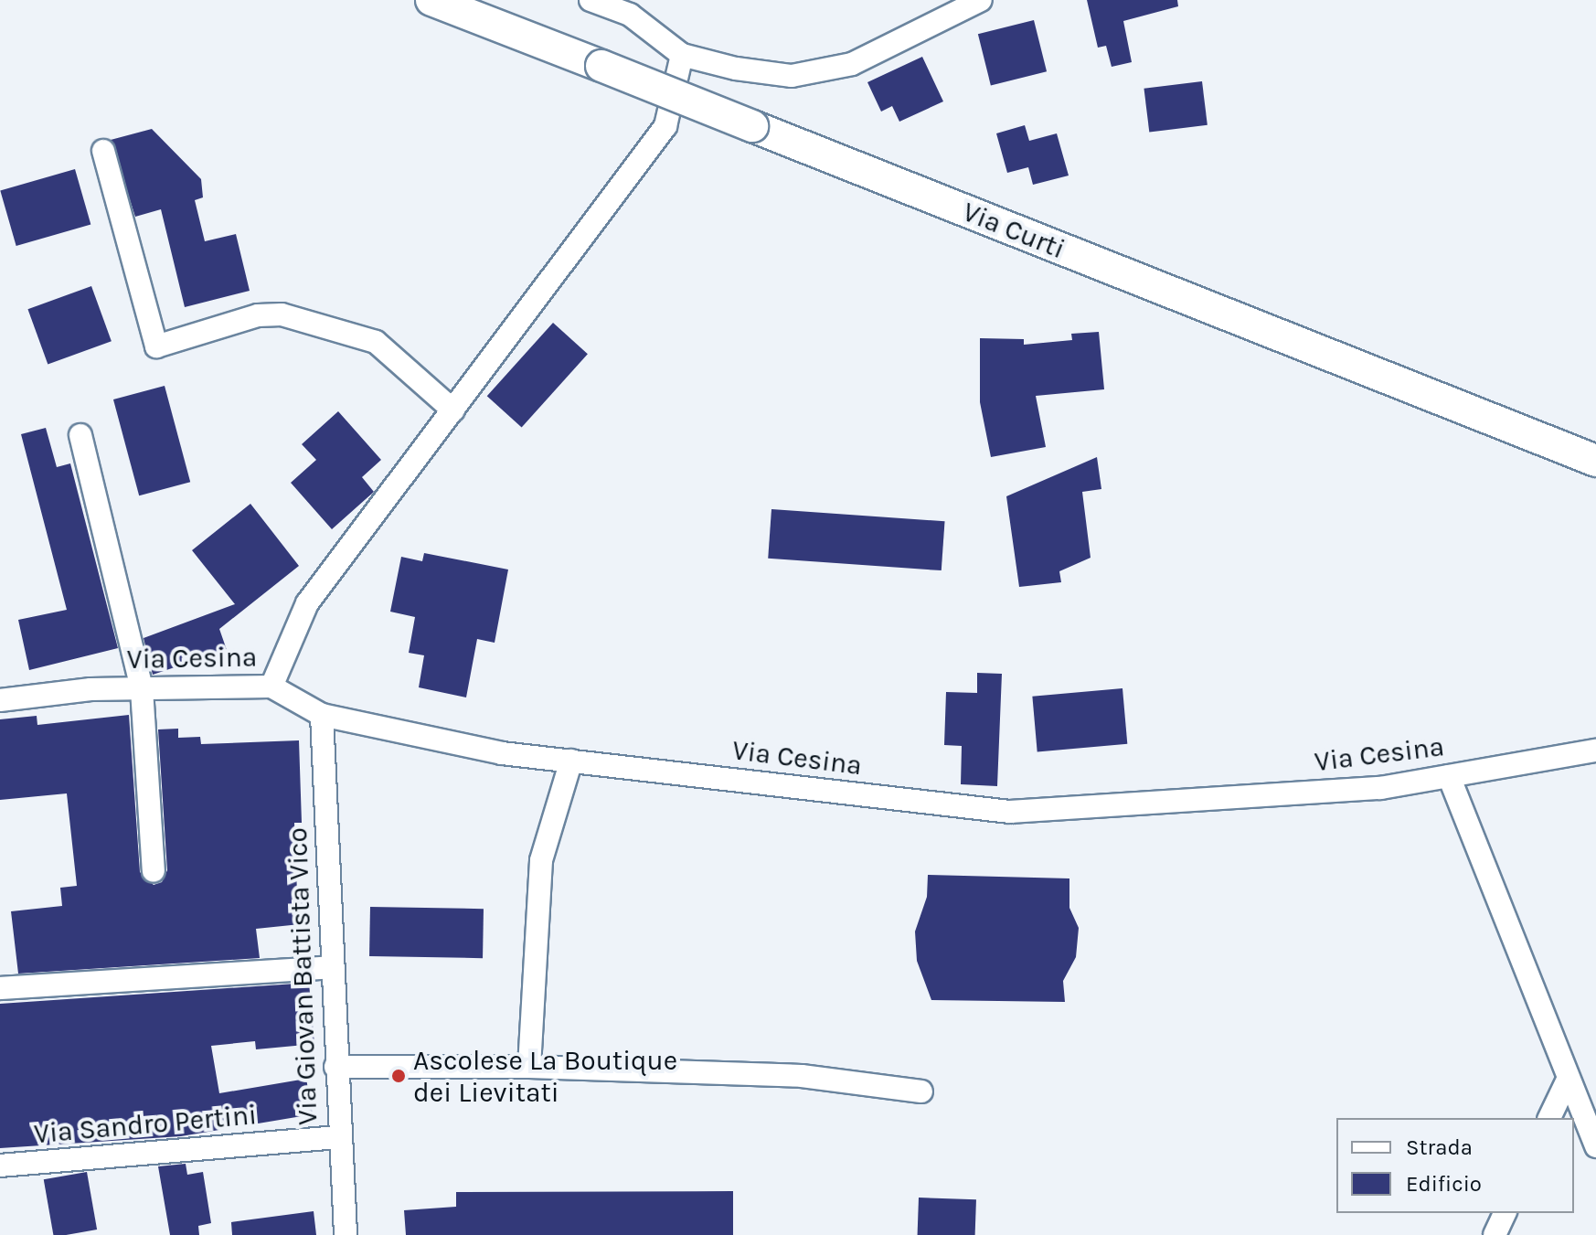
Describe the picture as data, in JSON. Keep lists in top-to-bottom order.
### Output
{
  "streets": {
    "main road": ["Via Curti"],
    "street": ["Via Cesina", "Via Giovan Battista Vico", "Via Sandro Pertini"]
  },
  "crossings": [
    ["Via Cesina", "Via Giovan Battista Vico"],
    ["Via Giovan Battista Vico", "Via Sandro Pertini"]
  ],
  "places": ["Ascolese La Boutique dei Lievitati"],
  "legend": ["Strada", "Edificio"]
}
